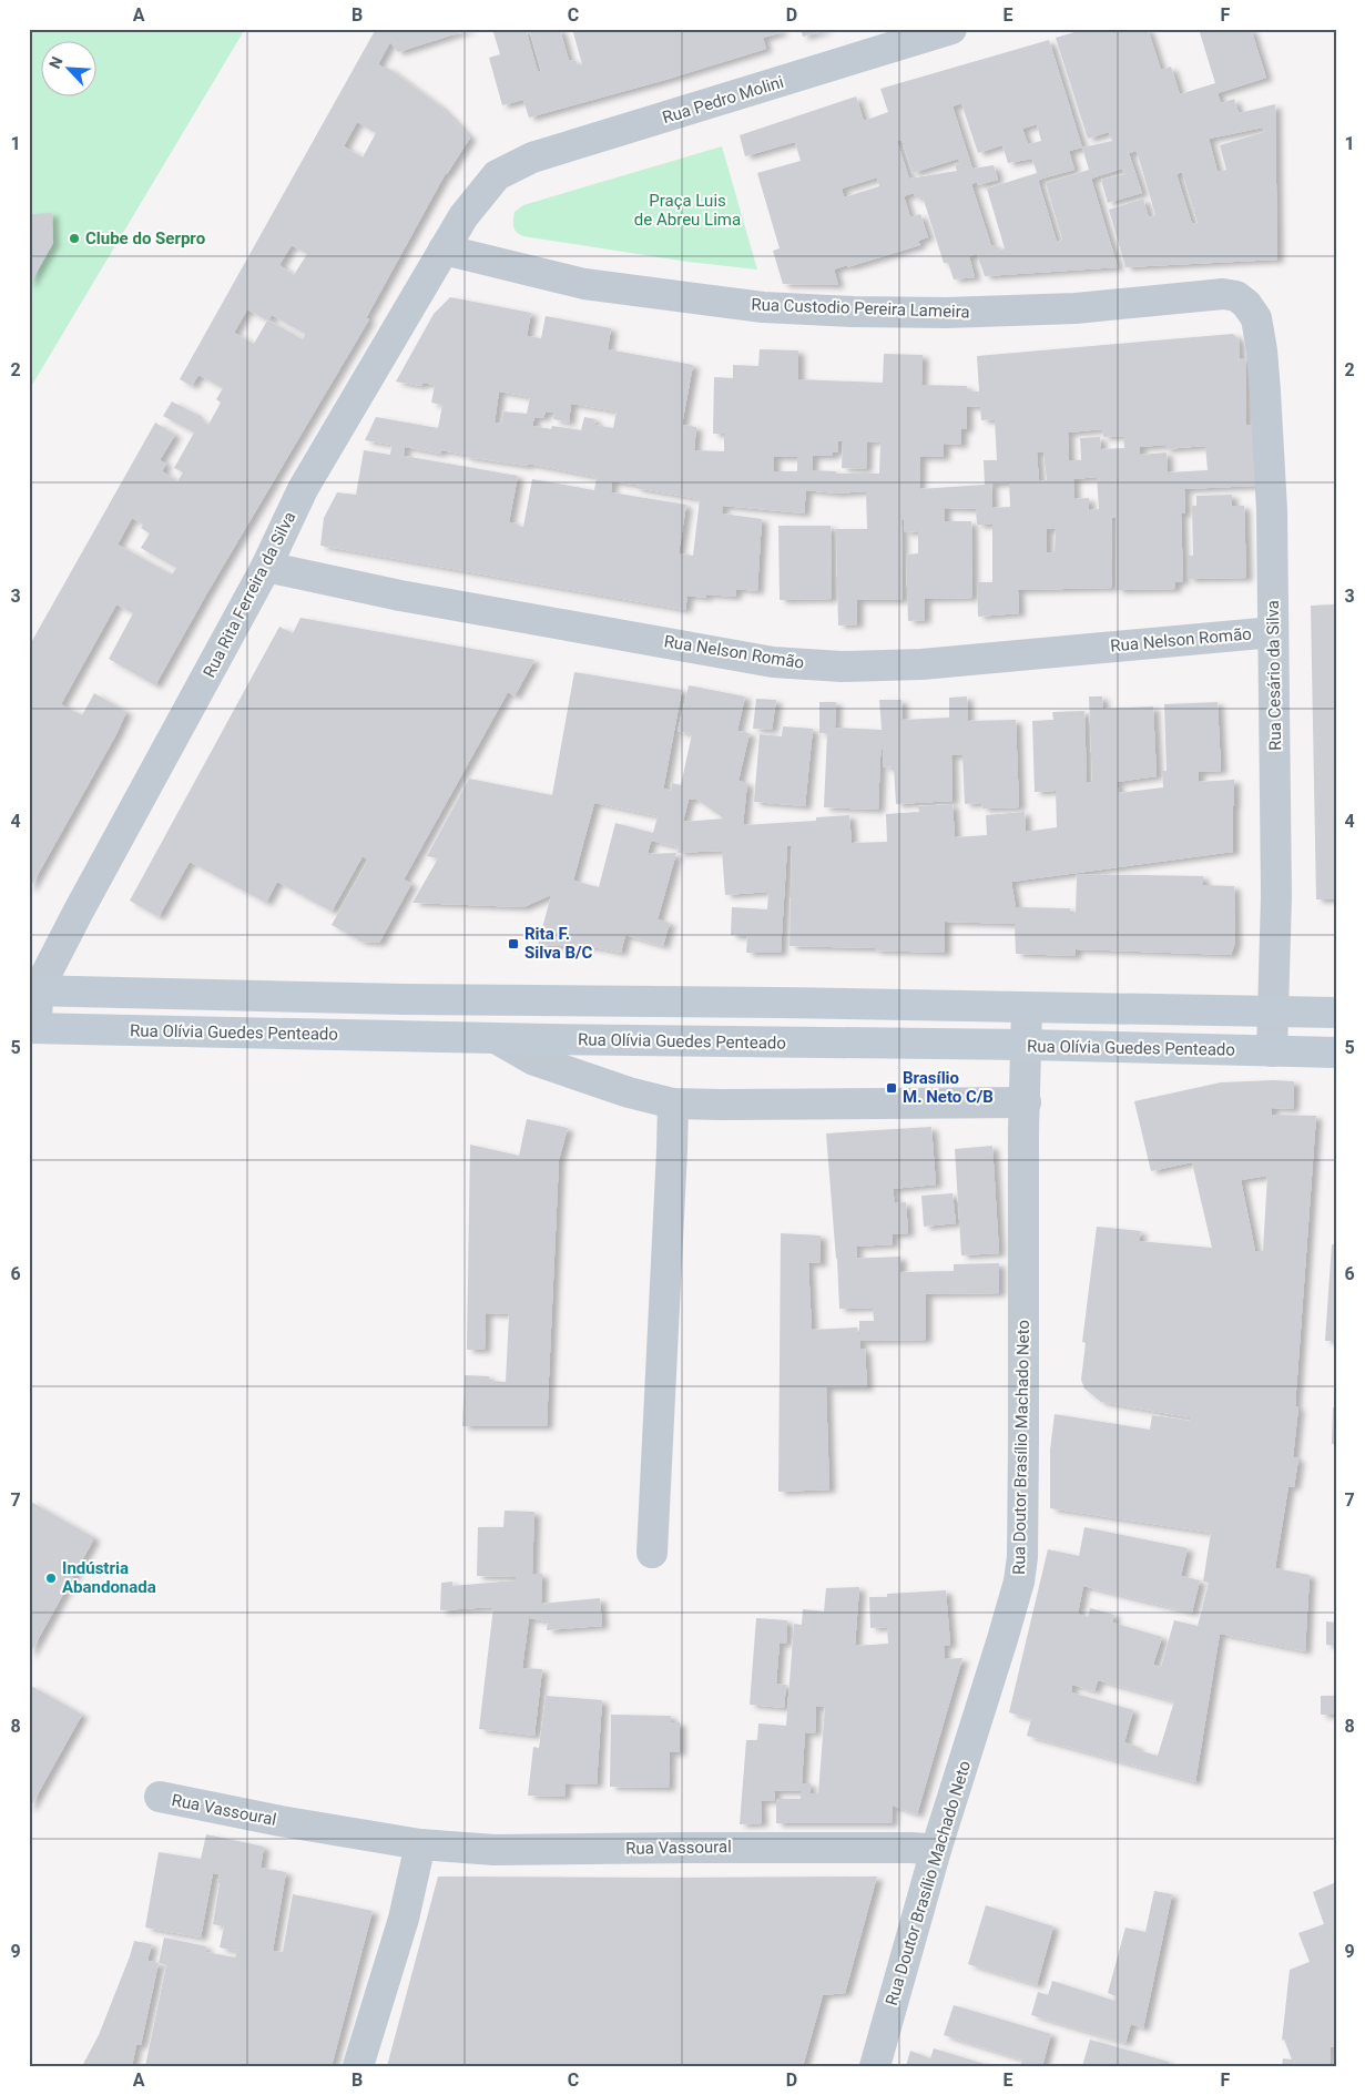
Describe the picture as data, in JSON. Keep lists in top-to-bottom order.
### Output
{
  "streets": {
    "main road": ["Rua Olívia Guedes Penteado"],
    "street": [
      "Rua Pedro Molini",
      "Rua Custodio Pereira Lameira",
      "Rua Rita Ferreira da Silva",
      "Rua Nelson Romão",
      "Rua Cesário da Silva",
      "Rua Doutor Brasílio Machado Neto",
      "Rua Vassoural"
    ]
  },
  "crossings": [
    ["Rua Pedro Molini", "Rua Rita Ferreira da Silva"],
    ["Rua Custodio Pereira Lameira", "Rua Rita Ferreira da Silva"],
    ["Rua Custodio Pereira Lameira", "Rua Cesário da Silva"],
    ["Rua Rita Ferreira da Silva", "Rua Nelson Romão"],
    ["Rua Rita Ferreira da Silva", "Rua Olívia Guedes Penteado"],
    ["Rua Nelson Romão", "Rua Cesário da Silva"],
    ["Rua Cesário da Silva", "Rua Olívia Guedes Penteado"],
    ["Rua Olívia Guedes Penteado", "Rua Doutor Brasílio Machado Neto"],
    ["Rua Doutor Brasílio Machado Neto", "Rua Vassoural"]
  ],
  "parks": ["Praça Luis de Abreu Lima"],
  "places": {
    "other": ["Clube do Serpro", "Indústria Abandonada"],
    "transit": ["Rita F. Silva B/C", "Brasílio M. Neto C/B"]
  },
  "north": "top left",
  "grid": {
    "columns": [
      "A",
      "B",
      "C",
      "D",
      "E",
      "F"
    ],
    "rows": [
      "1",
      "2",
      "3",
      "4",
      "5",
      "6",
      "7",
      "8",
      "9"
    ]
  }
}
